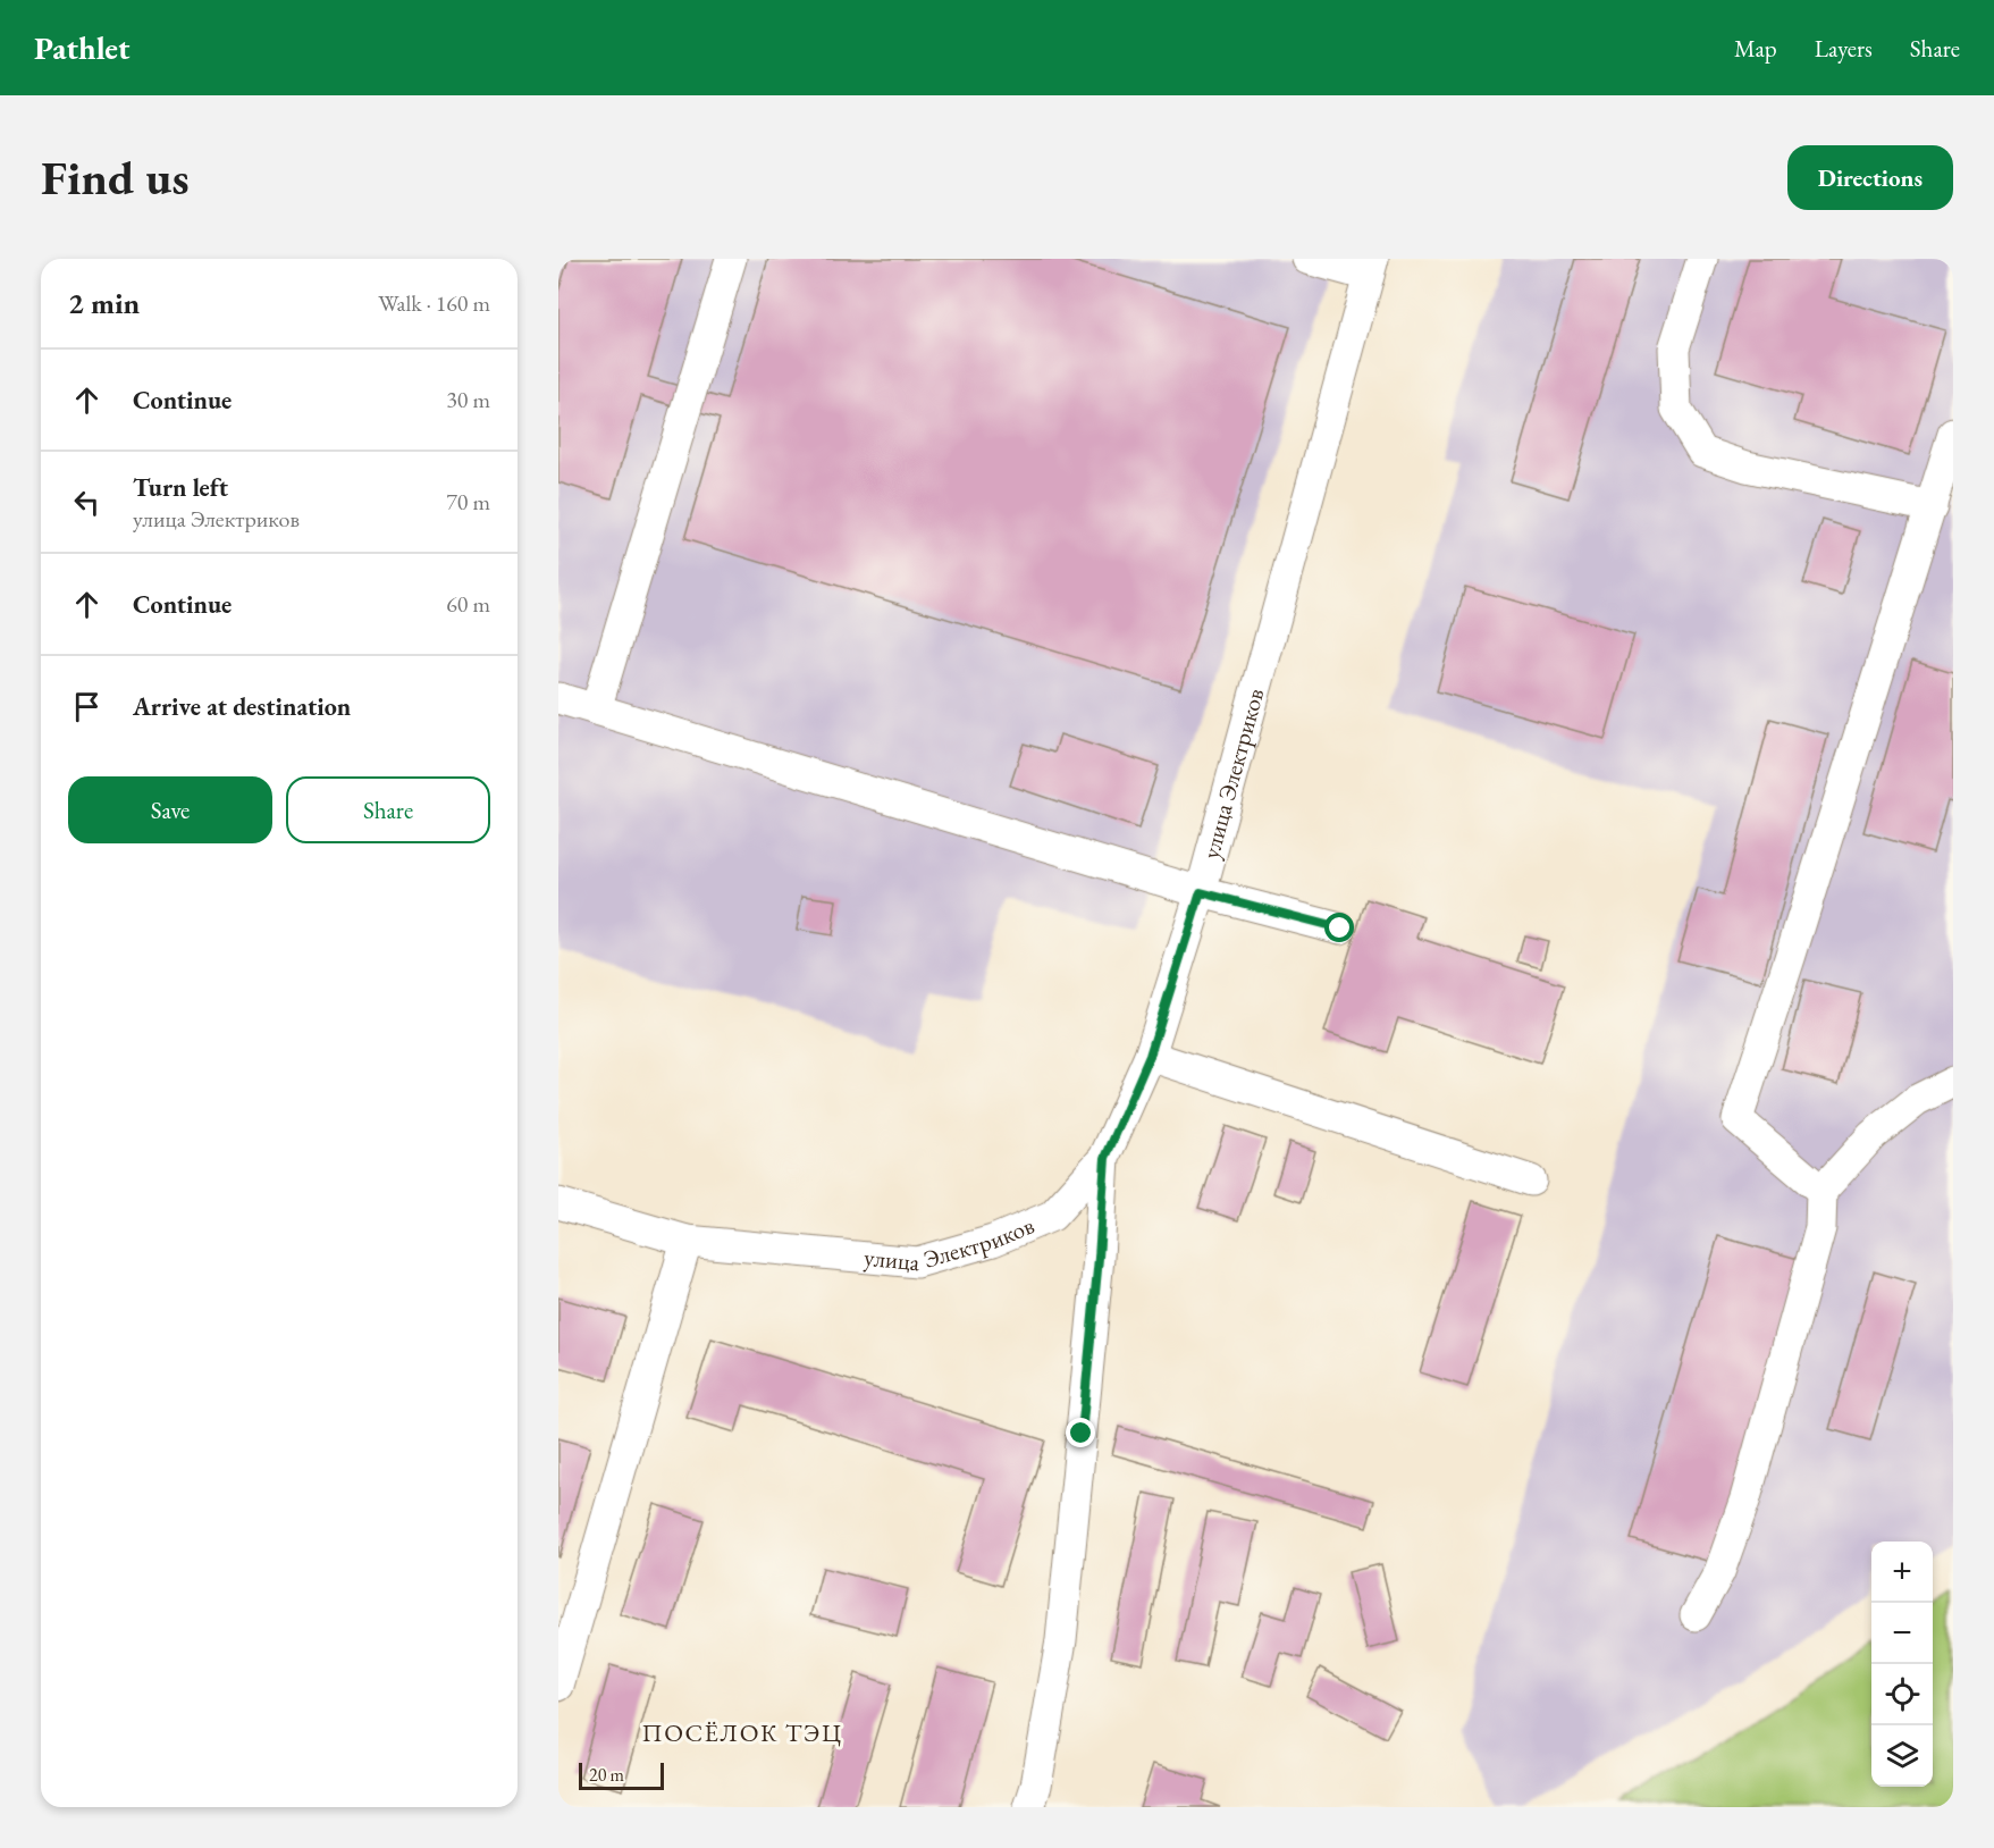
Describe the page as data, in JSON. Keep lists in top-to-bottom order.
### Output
{
  "streets": {
    "street": ["улица Электриков"]
  },
  "districts": ["ПОСЁЛОК ТЭЦ"],
  "scale_bar": "20 m",
  "page": {
    "header": "Pathlet",
    "nav": ["Map", "Layers", "Share"],
    "buttons": [
      "Directions",
      ["Save", "Share"]
    ],
    "title": "Find us",
    "heading": ["2 min", "Walk · 160 m"],
    "list": [
      ["Continue", "30 m"],
      ["Turn left", "улица Электриков", "70 m"],
      ["Continue", "60 m"],
      "Arrive at destination"
    ],
    "map_buttons": ["+", "−"],
    "scale": "20 m"
  }
}
